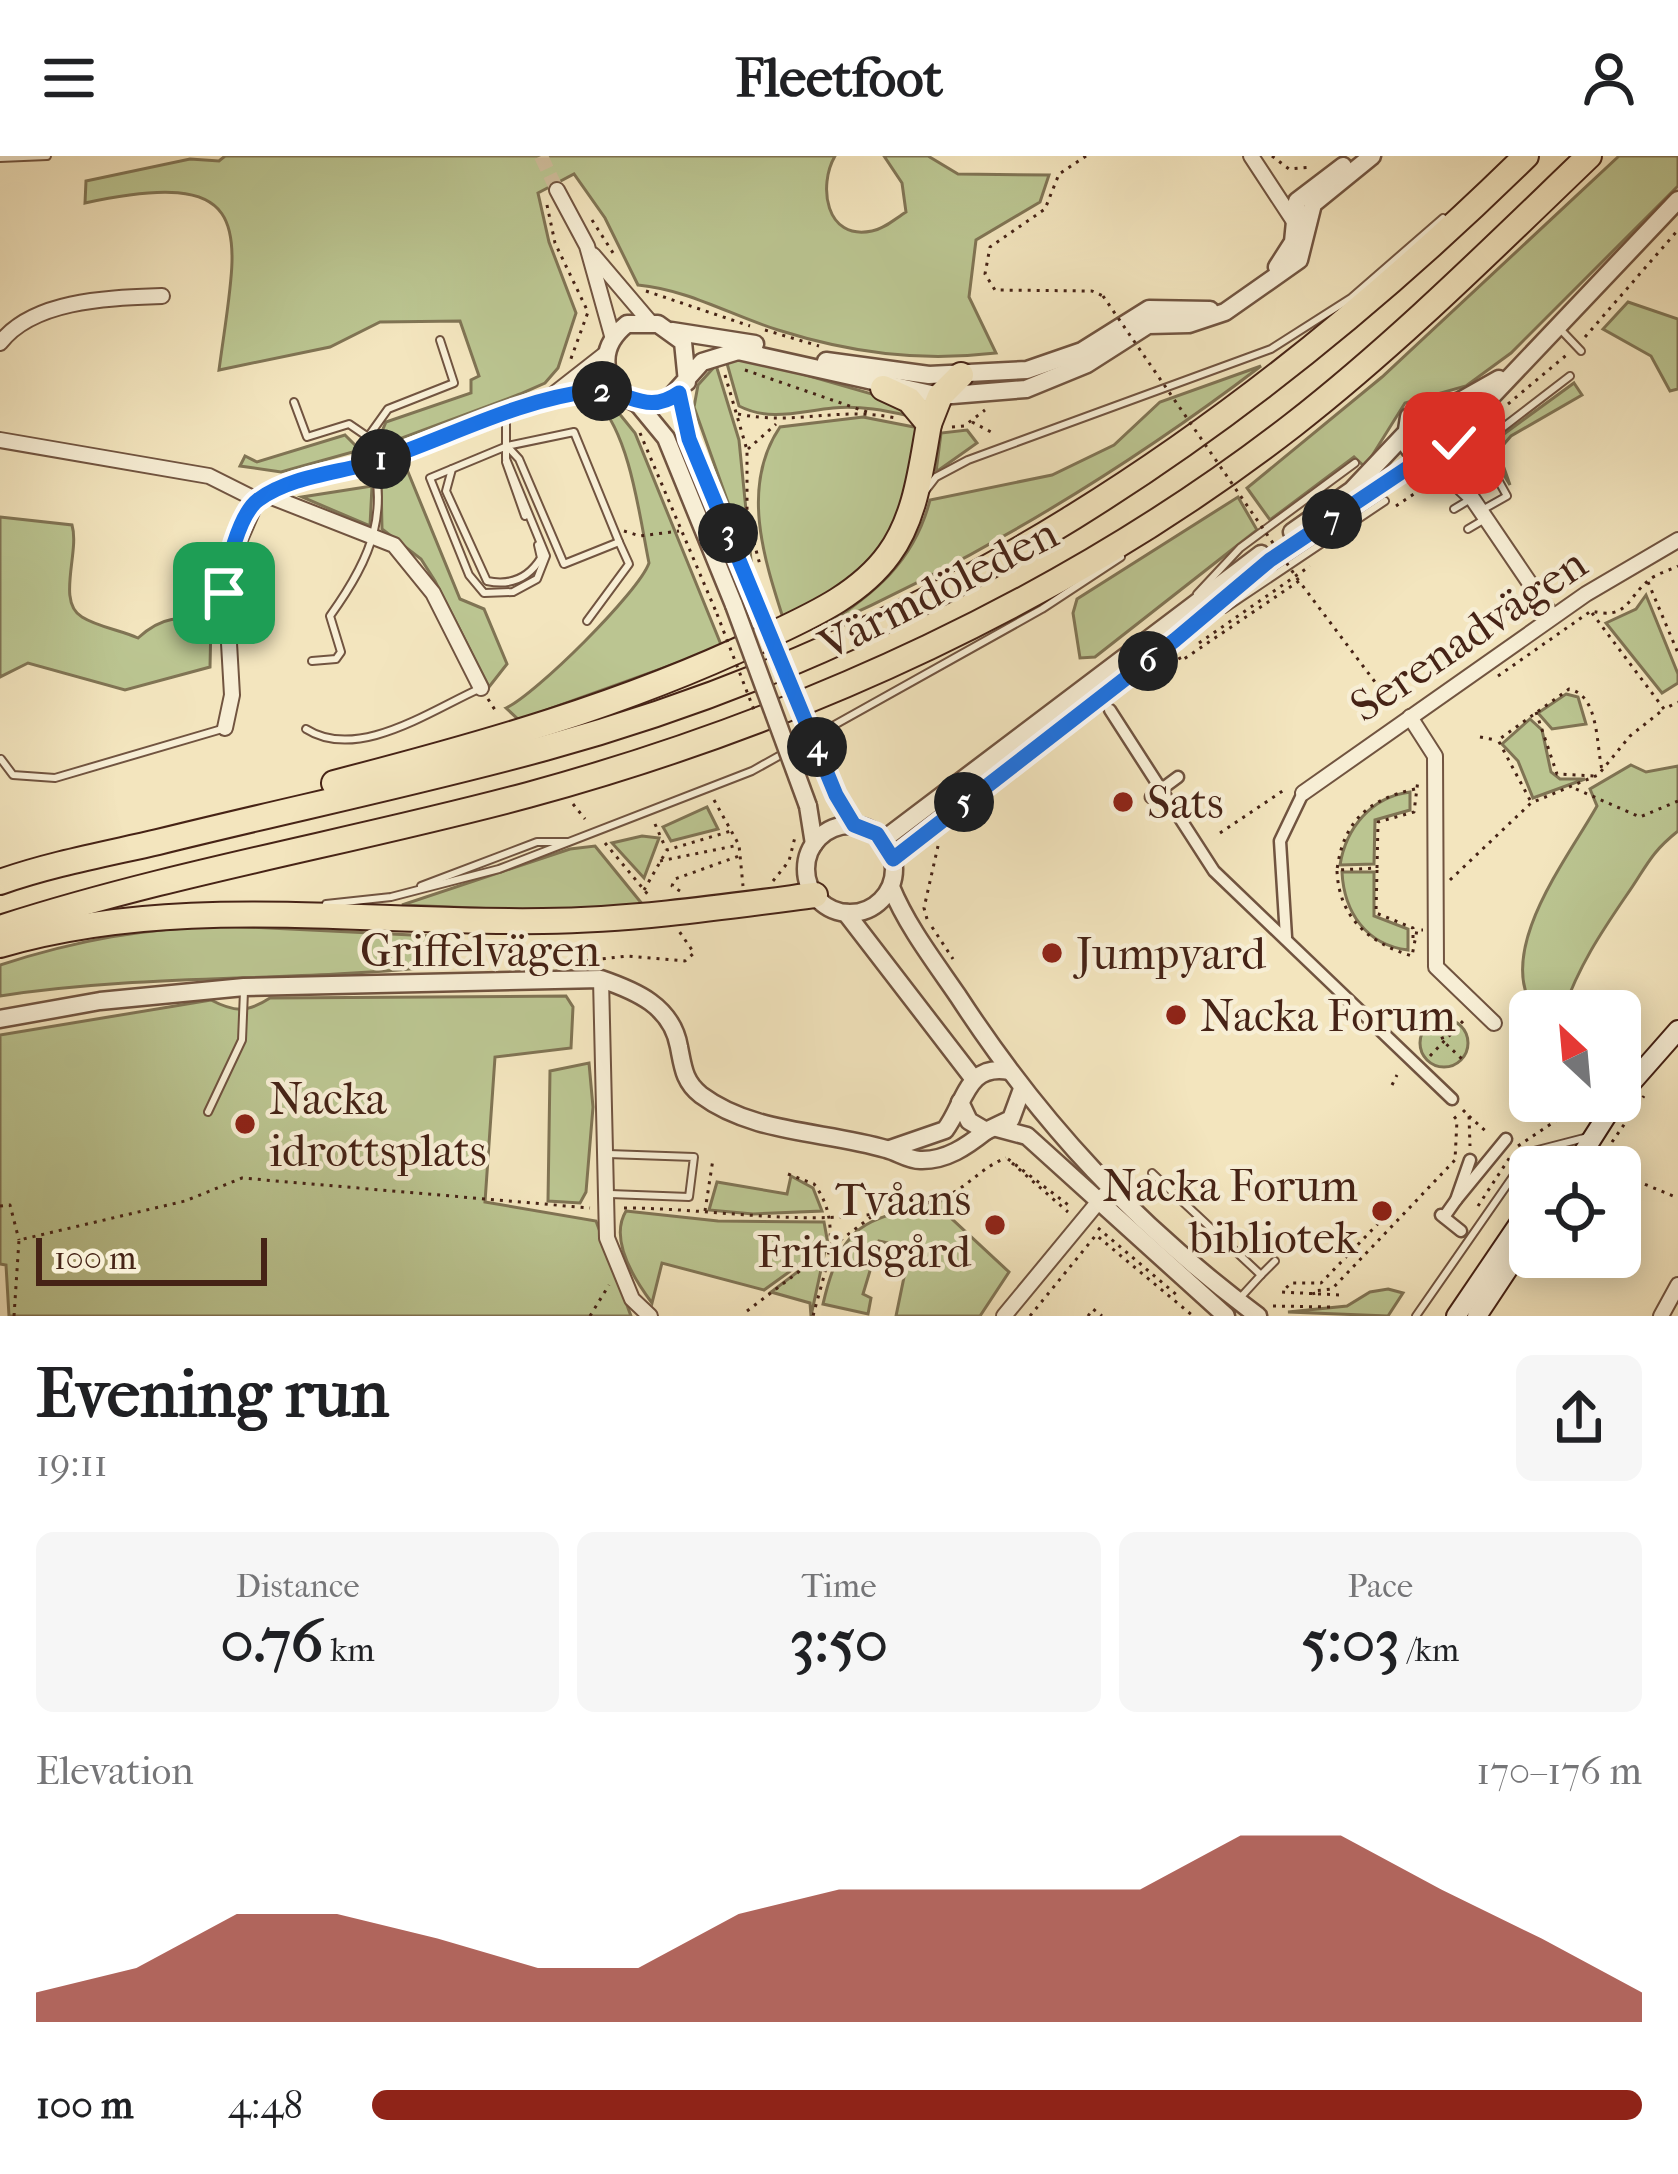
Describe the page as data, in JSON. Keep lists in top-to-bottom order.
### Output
{
  "streets": {
    "highway": ["Värmdöleden"],
    "street": ["Serenadvägen", "Griffelvägen"]
  },
  "places": [
    "Sats",
    "Jumpyard",
    "Nacka Forum",
    "Nacka idrottsplats",
    "Nacka Forum bibliotek",
    "Tvåans Fritidsgård"
  ],
  "scale_bar": "100 m",
  "north": "top left",
  "page": {
    "header": "Fleetfoot",
    "pins": [
      "2",
      "1",
      "7",
      "3",
      "6",
      "4",
      "5"
    ],
    "scale": "100 m",
    "heading": ["Evening run", "19:11"],
    "stats": [
      ["Distance", "0.76 km"],
      ["Time", "3:50"],
      ["Pace", "5:03 /km"]
    ],
    "chart": ["Elevation", "170–176 m"],
    "list": [
      {
        "name": "100 m",
        "note": "4:48"
      }
    ]
  }
}
